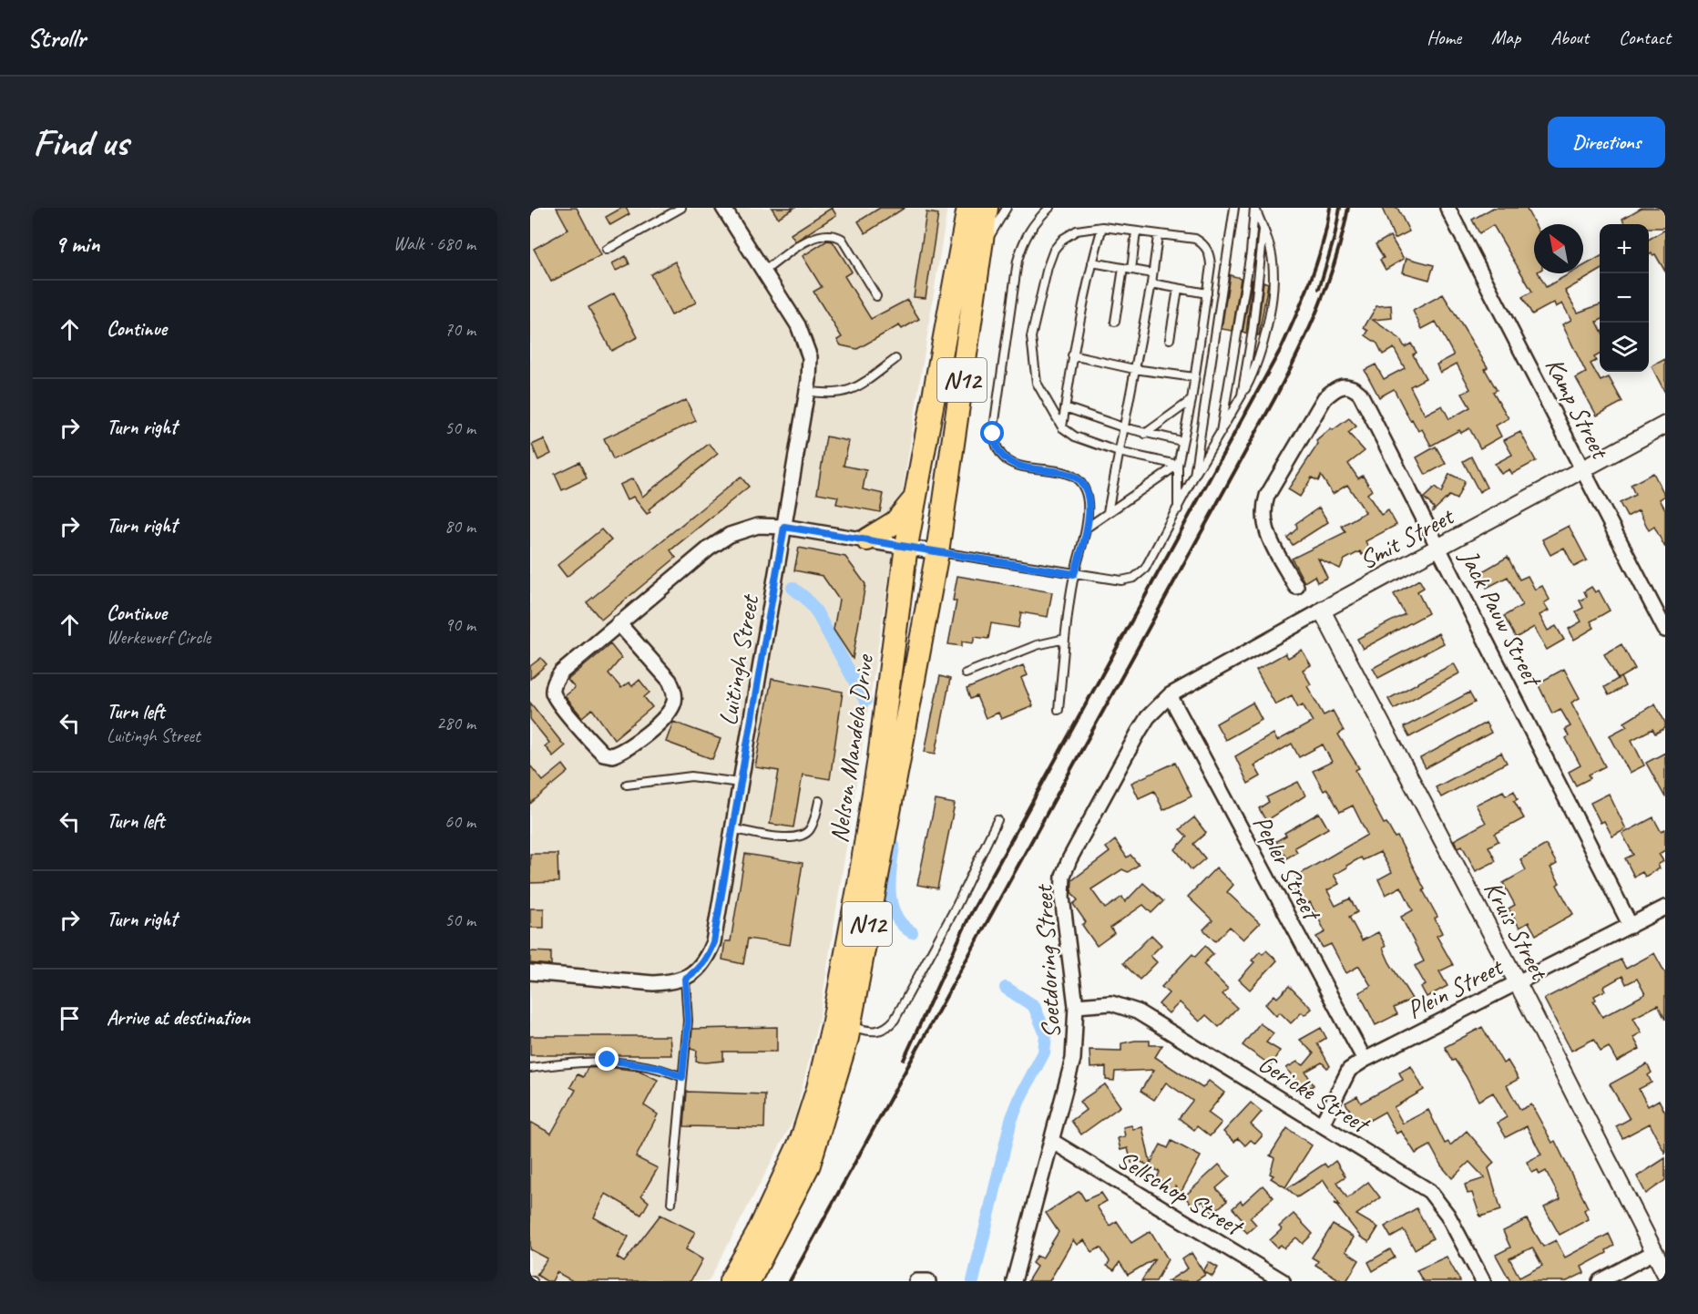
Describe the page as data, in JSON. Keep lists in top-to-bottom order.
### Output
{
  "streets": {
    "highway": ["N12", "Nelson Mandela Drive"],
    "street": [
      "Kamp Street",
      "Smit Street",
      "Jack Pauw Street",
      "Luitingh Street",
      "Pepler Street",
      "Kruis Street",
      "Soetdoring Street",
      "Plein Street",
      "Gericke Street",
      "Sellschop Street"
    ]
  },
  "crossings": [
    ["Kamp Street", "Smit Street"],
    ["Smit Street", "Jack Pauw Street"],
    ["Smit Street", "Pepler Street"],
    ["Smit Street", "Kruis Street"],
    ["Smit Street", "Soetdoring Street"],
    ["Jack Pauw Street", "Plein Street"],
    ["Pepler Street", "Soetdoring Street"],
    ["Pepler Street", "Plein Street"],
    ["Kruis Street", "Plein Street"],
    ["Soetdoring Street", "Gericke Street"],
    ["Soetdoring Street", "Sellschop Street"],
    ["Plein Street", "Gericke Street"]
  ],
  "north": "top left",
  "page": {
    "header": "Strollr",
    "nav": [
      "Home",
      "Map",
      "About",
      "Contact"
    ],
    "buttons": "Directions",
    "title": "Find us",
    "heading": ["9 min", "Walk · 680 m"],
    "map_buttons": ["+", "−"],
    "list": [
      ["Continue", "70 m"],
      ["Turn right", "50 m"],
      ["Turn right", "80 m"],
      ["Continue", "Werkewerf Circle", "90 m"],
      ["Turn left", "Luitingh Street", "280 m"],
      ["Turn left", "60 m"],
      ["Turn right", "50 m"],
      "Arrive at destination"
    ]
  }
}
